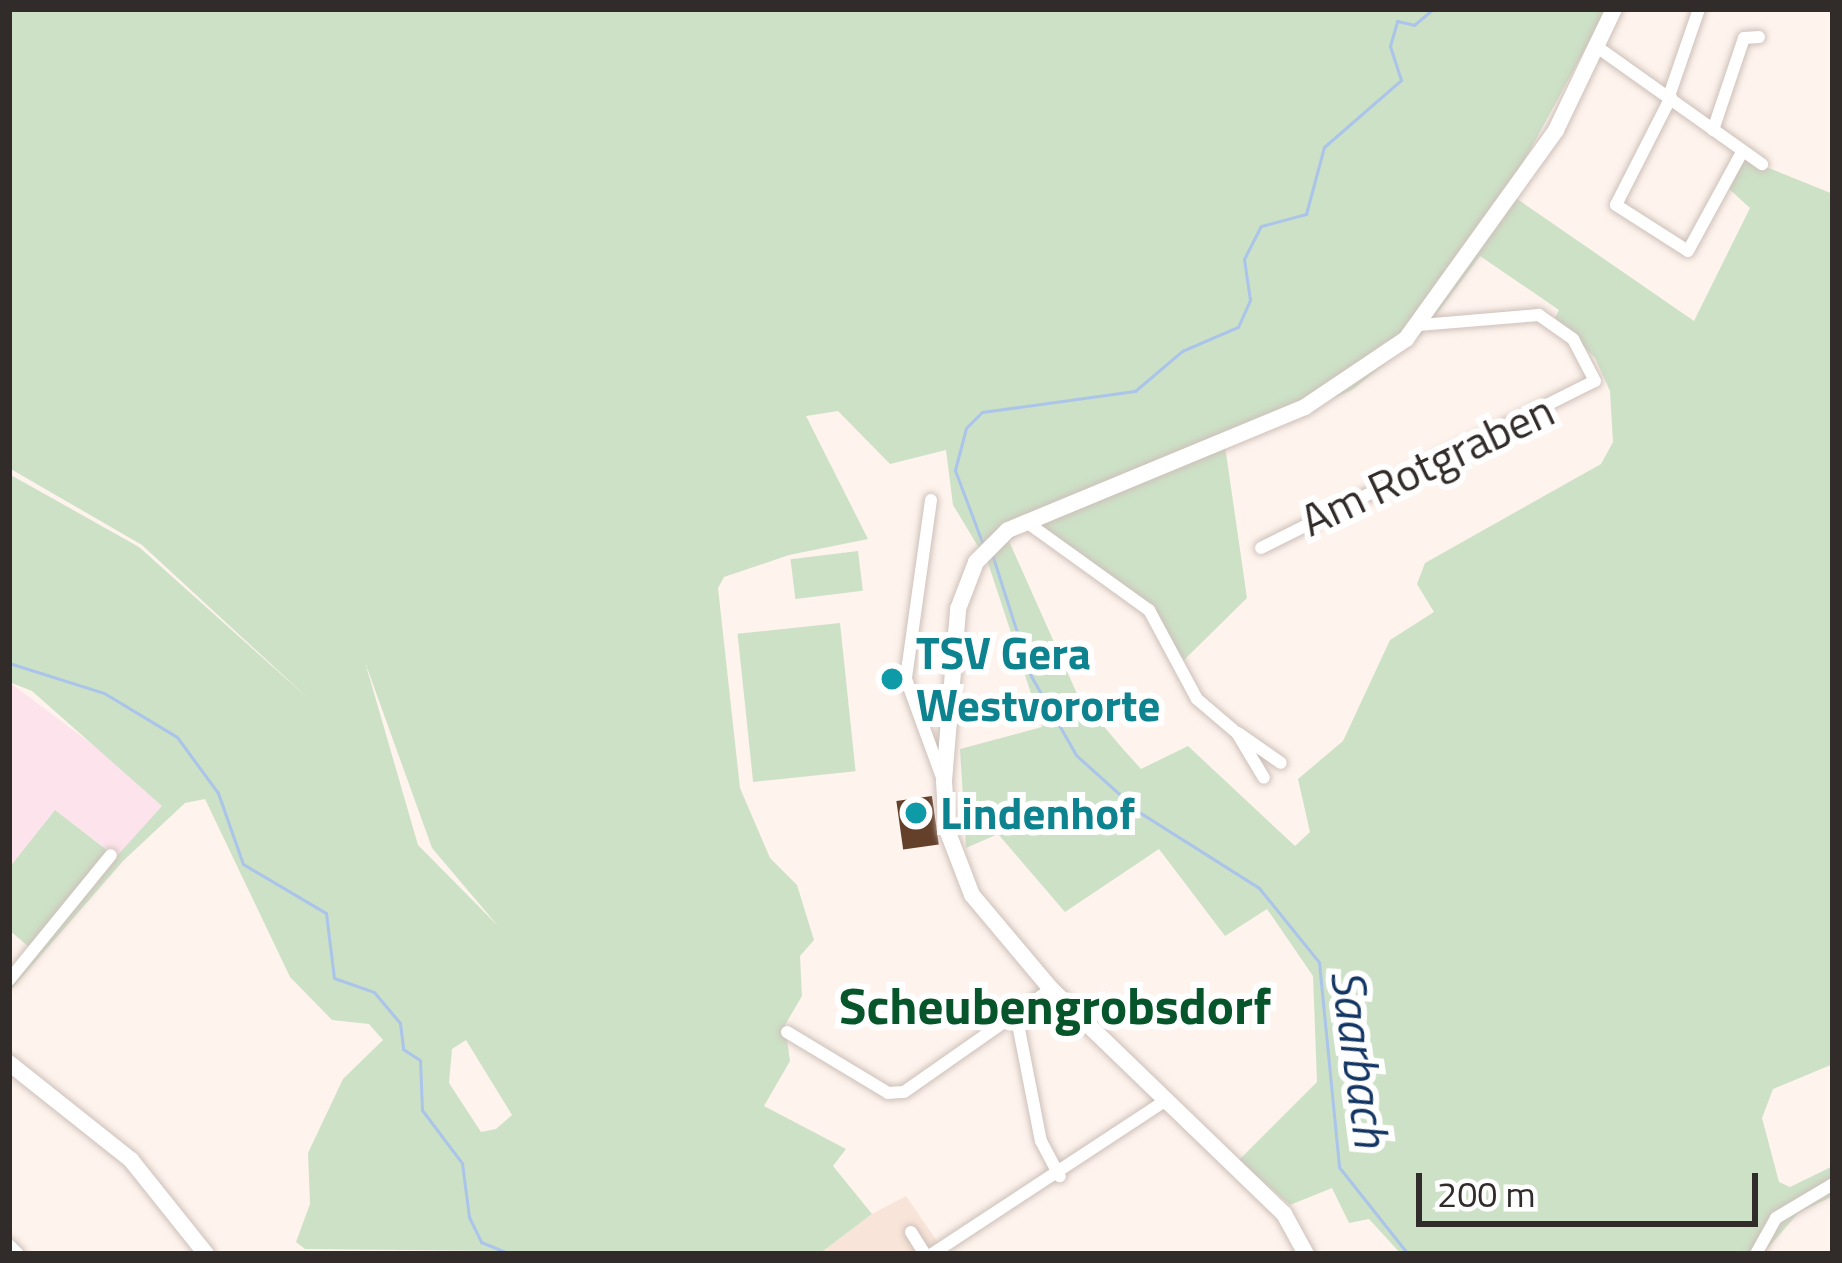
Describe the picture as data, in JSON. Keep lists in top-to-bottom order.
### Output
{
  "streets": {
    "street": ["Am Rotgraben"]
  },
  "districts": ["Scheubengrobsdorf"],
  "water": ["Saarbach"],
  "places": ["TSV Gera Westvororte", "Lindenhof"],
  "scale_bar": "200 m"
}
